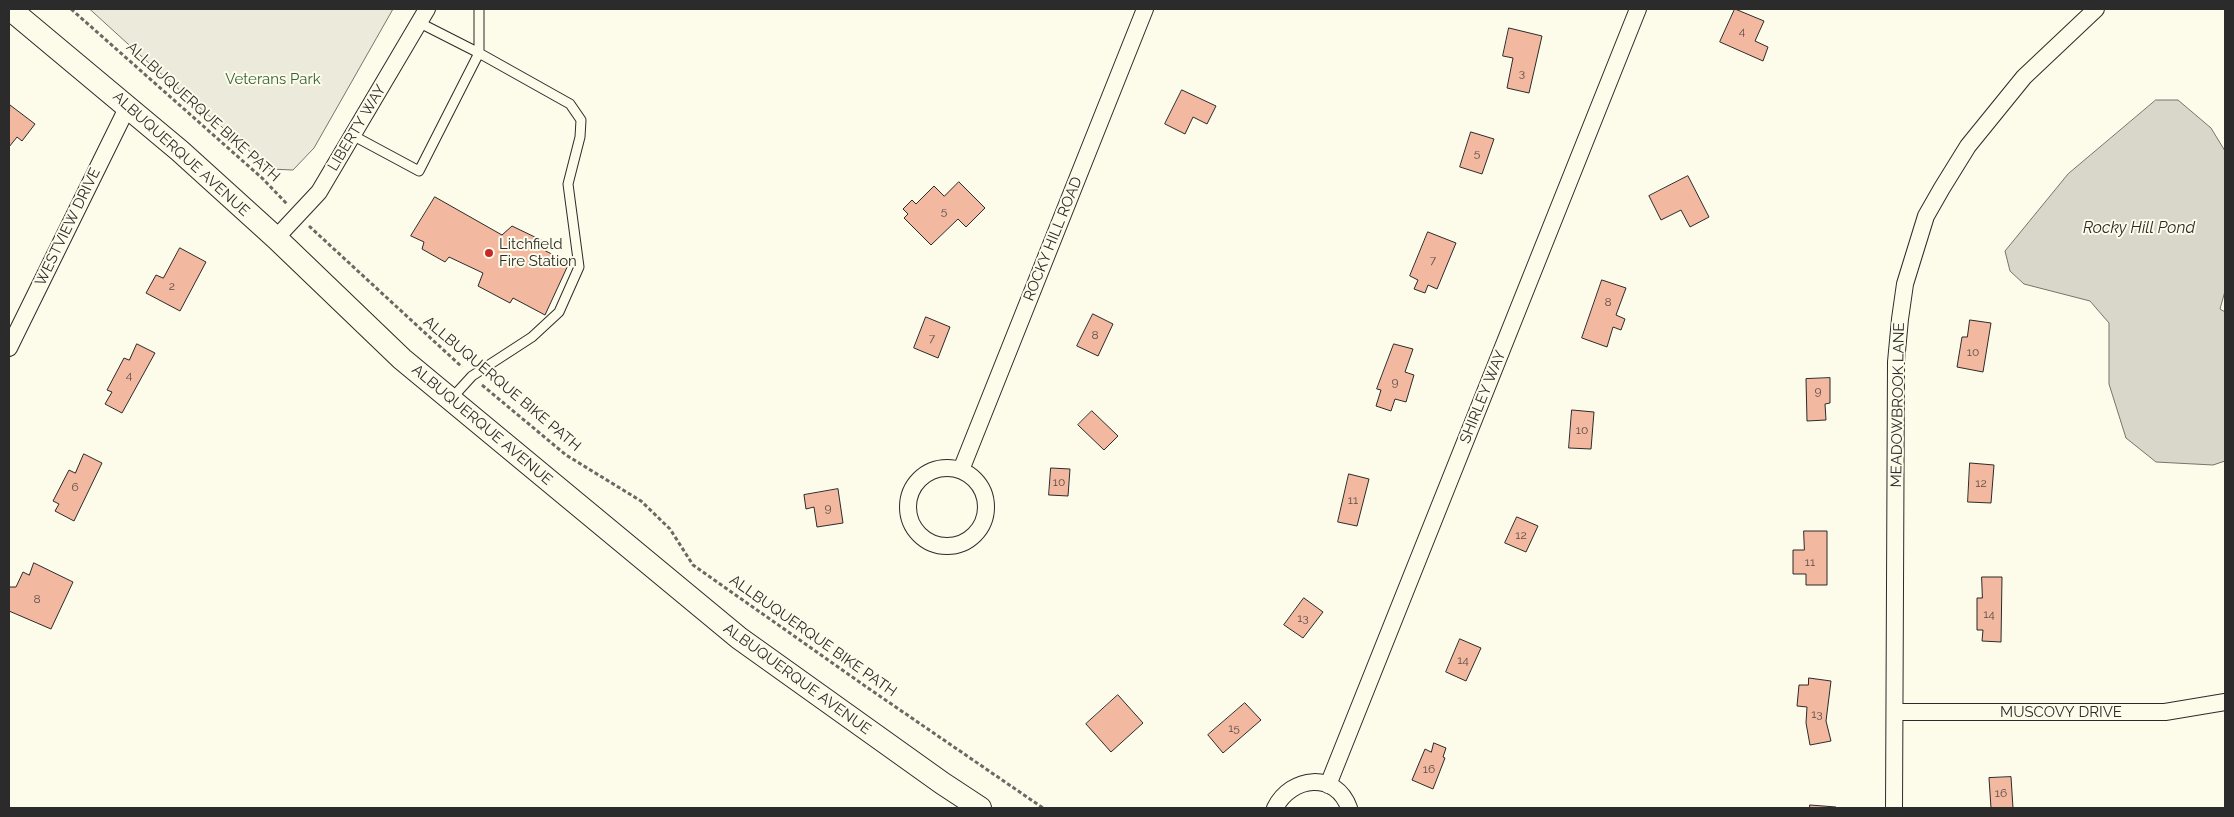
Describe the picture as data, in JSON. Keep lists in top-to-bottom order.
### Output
{
  "streets": {
    "street": [
      "LIBERTY WAY",
      "ALBUQUERQUE AVENUE",
      "WESTVIEW DRIVE",
      "ROCKY HILL ROAD",
      "SHIRLEY WAY",
      "MEADOWBROOK LANE",
      "MUSCOVY DRIVE"
    ],
    "path": ["ALLBUQUERQUE BIKE PATH"]
  },
  "crossings": [
    ["ALLBUQUERQUE BIKE PATH", "LIBERTY WAY"],
    ["LIBERTY WAY", "ALBUQUERQUE AVENUE"],
    ["ALBUQUERQUE AVENUE", "WESTVIEW DRIVE"],
    ["MEADOWBROOK LANE", "MUSCOVY DRIVE"]
  ],
  "water": ["Rocky Hill Pond"],
  "parks": ["Veterans Park"],
  "places": ["Litchfield Fire Station"],
  "house_numbers": [
    "4",
    "3",
    "5",
    "5",
    "7",
    "2",
    "8",
    "8",
    "7",
    "10",
    "4",
    "9",
    "9",
    "10",
    "10",
    "12",
    "6",
    "11",
    "9",
    "12",
    "11",
    "8",
    "14",
    "13",
    "14",
    "13",
    "15",
    "16",
    "16"
  ]
}
